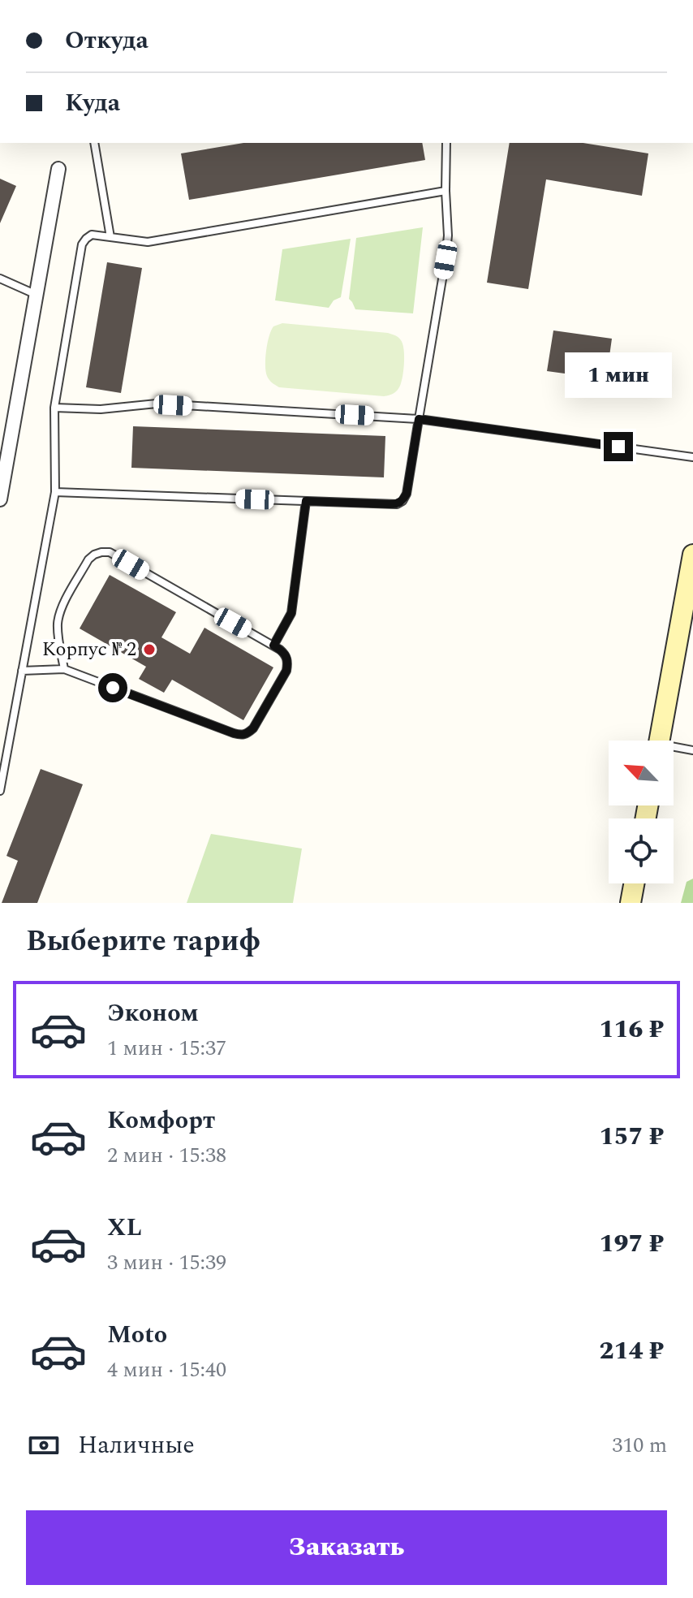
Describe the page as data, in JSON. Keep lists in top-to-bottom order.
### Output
{
  "places": ["Корпус № 2"],
  "north": "top left",
  "page": {
    "banner": ["Откуда", "Куда"],
    "bubble": "1 мин",
    "heading": "Выберите тариф",
    "list": [
      {
        "name": "Эконом",
        "note": "1 мин · 15:37",
        "value": "116 ₽"
      },
      {
        "name": "Комфорт",
        "note": "2 мин · 15:38",
        "value": "157 ₽"
      },
      {
        "name": "XL",
        "note": "3 мин · 15:39",
        "value": "197 ₽"
      },
      {
        "name": "Moto",
        "note": "4 мин · 15:40",
        "value": "214 ₽"
      }
    ],
    "pay": ["Наличные", "310 m"],
    "buttons": "Заказать"
  }
}
